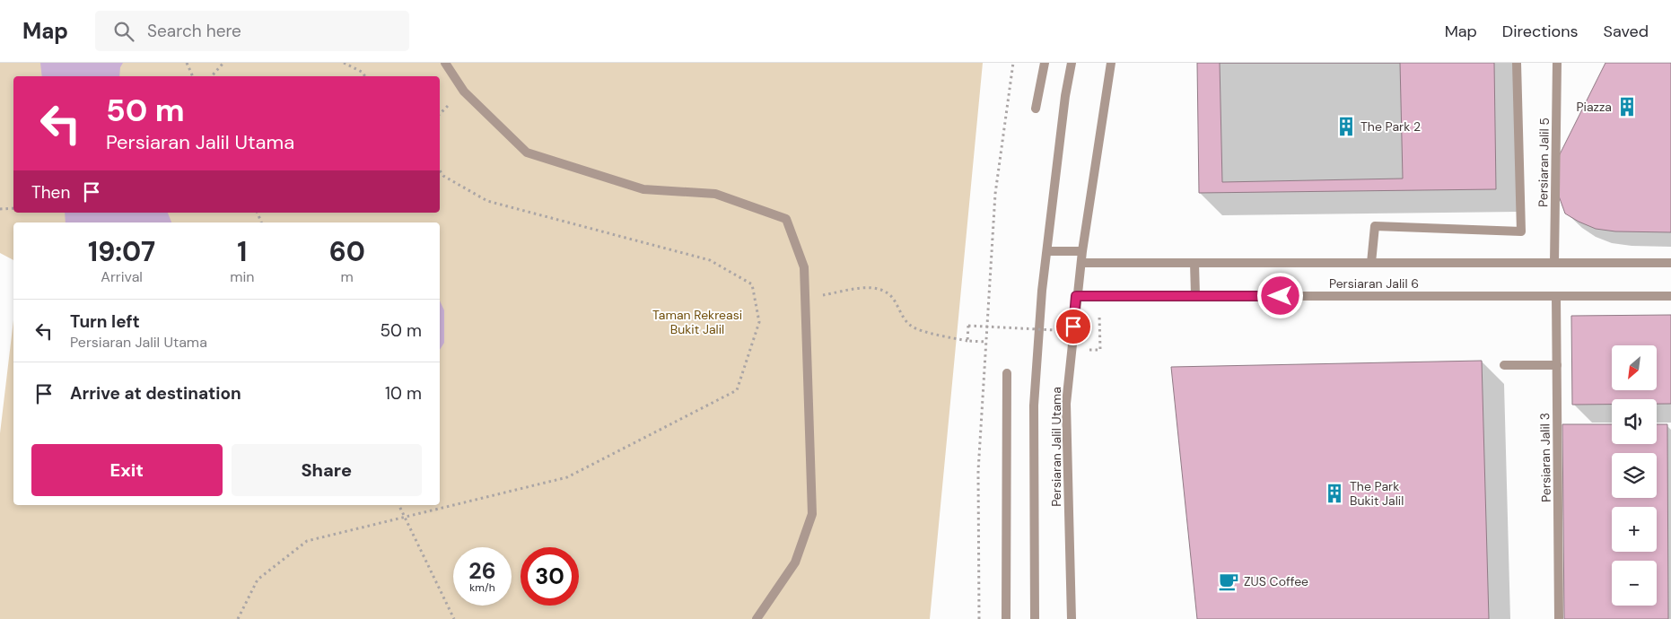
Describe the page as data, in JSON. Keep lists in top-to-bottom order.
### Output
{
  "streets": {
    "street": [
      "Persiaran Jalil 5",
      "Persiaran Jalil 6",
      "Persiaran Jalil Utama",
      "Persiaran Jalil 3"
    ]
  },
  "crossings": [
    ["Persiaran Jalil 5", "Persiaran Jalil 6"],
    ["Persiaran Jalil 6", "Persiaran Jalil Utama"],
    ["Persiaran Jalil 6", "Persiaran Jalil 3"]
  ],
  "parks": ["Taman Rekreasi Bukit Jalil"],
  "places": {
    "building": ["Piazza", "The Park 2", "The Park Bukit Jalil"],
    "cafe": ["ZUS Coffee"]
  },
  "north": "bottom left",
  "page": {
    "header": "Map",
    "search": "Search here",
    "nav": ["Map", "Directions", "Saved"],
    "turn": ["50 m", "Persiaran Jalil Utama"],
    "then": "Then",
    "eta": [
      "19:07",
      "Arrival",
      "1",
      "min",
      "60",
      "m"
    ],
    "list": [
      {
        "name": "Turn left",
        "note": "Persiaran Jalil Utama",
        "value": "50 m"
      },
      {
        "name": "Arrive at destination",
        "value": "10 m"
      }
    ],
    "map_buttons": ["+", "−"],
    "buttons": ["Exit", "Share"],
    "speed": "26 km/h",
    "limit": "30"
  }
}
